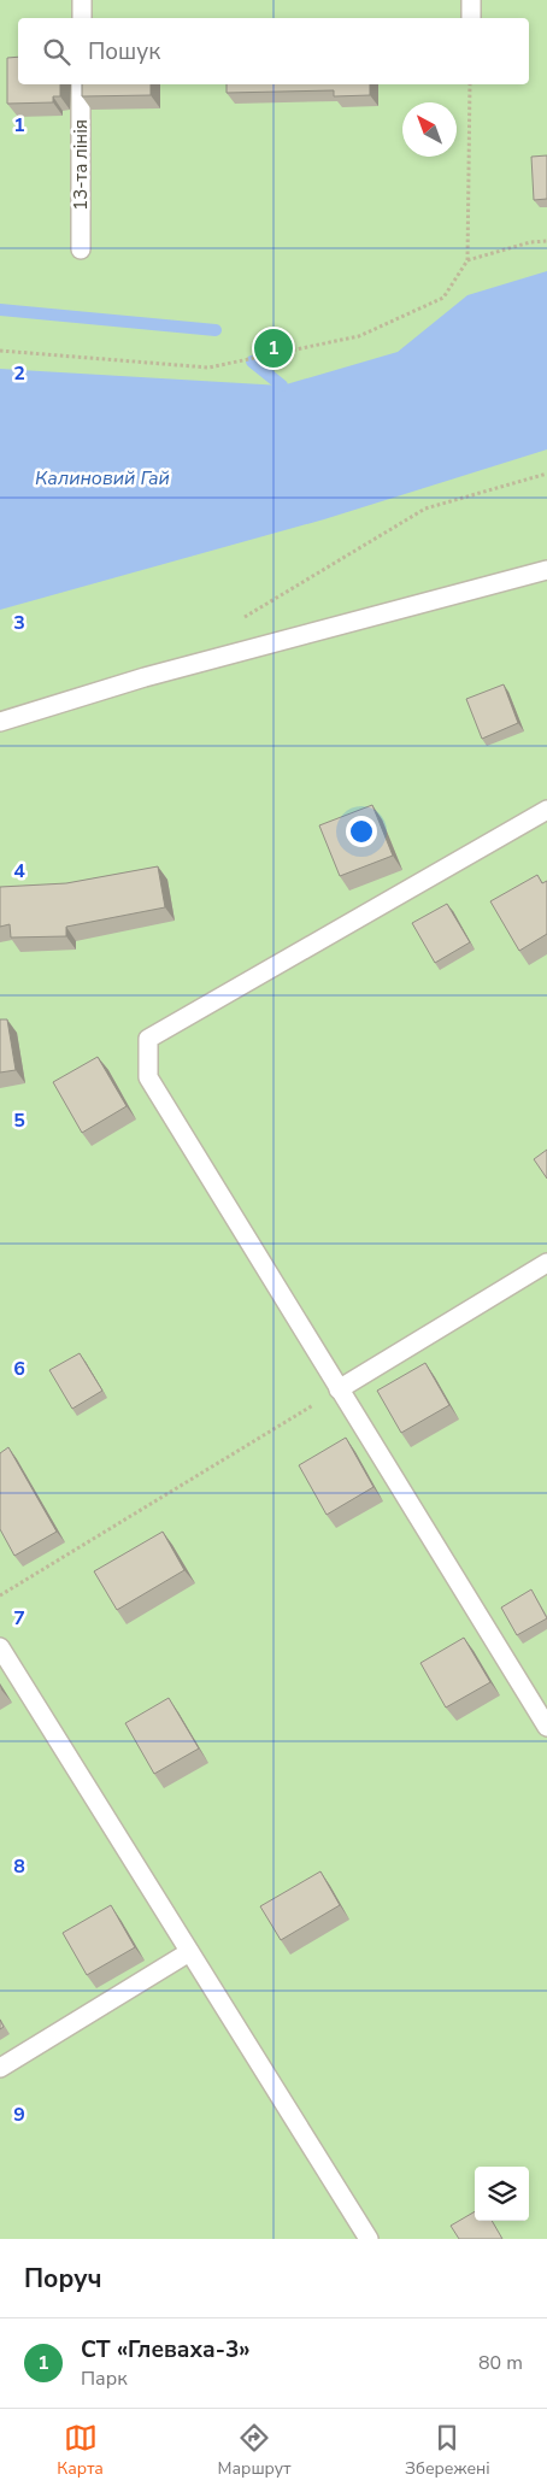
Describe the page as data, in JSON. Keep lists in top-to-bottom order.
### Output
{
  "streets": {
    "lane": ["13-та лінія"]
  },
  "water": ["Калиновий Гай"],
  "north": "top left",
  "page": {
    "search": "Пошук",
    "pins": "1",
    "heading": "Поруч",
    "list": [
      {
        "mark": "1",
        "name": "СТ «Глеваха-3»",
        "note": "Парк",
        "value": "80 m"
      }
    ],
    "nav": ["Карта", "Маршрут", "Збережені"]
  },
  "grid": {
    "rows": [
      "1",
      "2",
      "3",
      "4",
      "5",
      "6",
      "7",
      "8",
      "9"
    ]
  }
}
